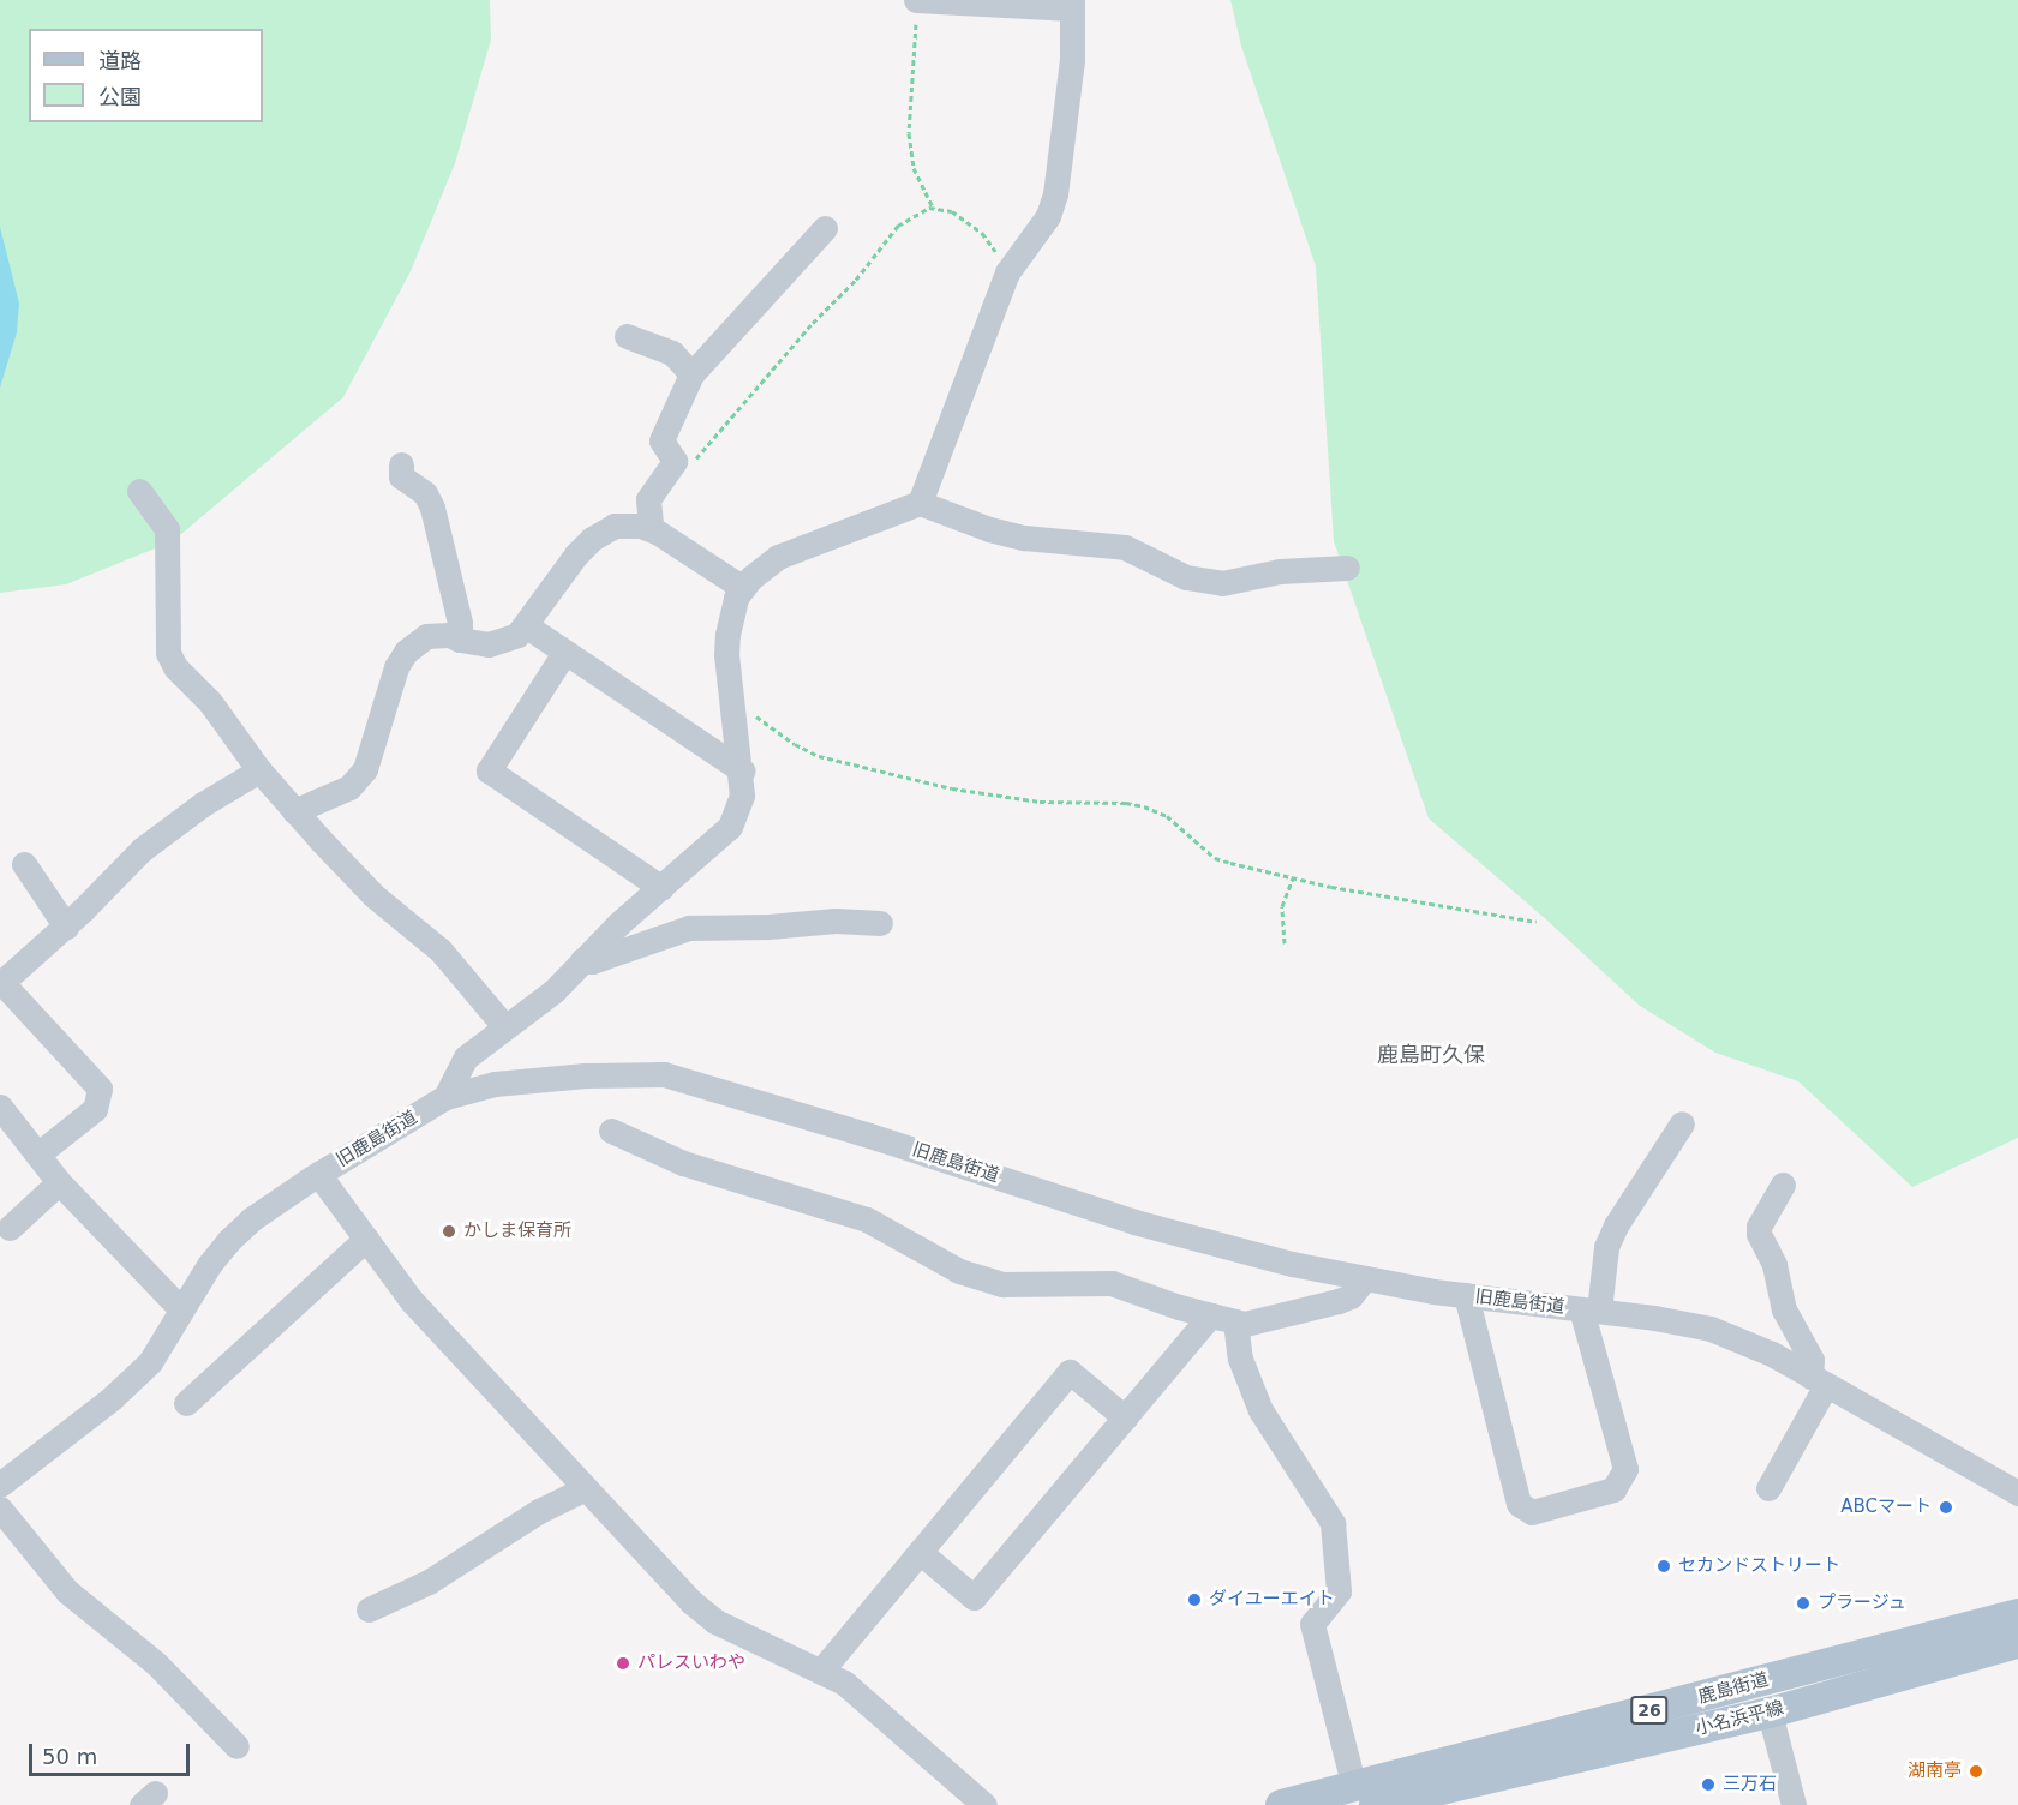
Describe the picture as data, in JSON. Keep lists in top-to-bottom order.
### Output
{
  "streets": {
    "main road": ["鹿島街道", "26", "小名浜平線"],
    "street": ["旧鹿島街道"]
  },
  "crossings": [
    ["鹿島街道", "小名浜平線"]
  ],
  "districts": ["鹿島町久保"],
  "places": [
    "かしま保育所",
    "ABCマート",
    "セカンドストリート",
    "ダイユーエイト",
    "プラージュ",
    "パレスいわや",
    "湖南亭",
    "三万石"
  ],
  "legend": ["道路", "公園"],
  "scale_bar": "50 m"
}
